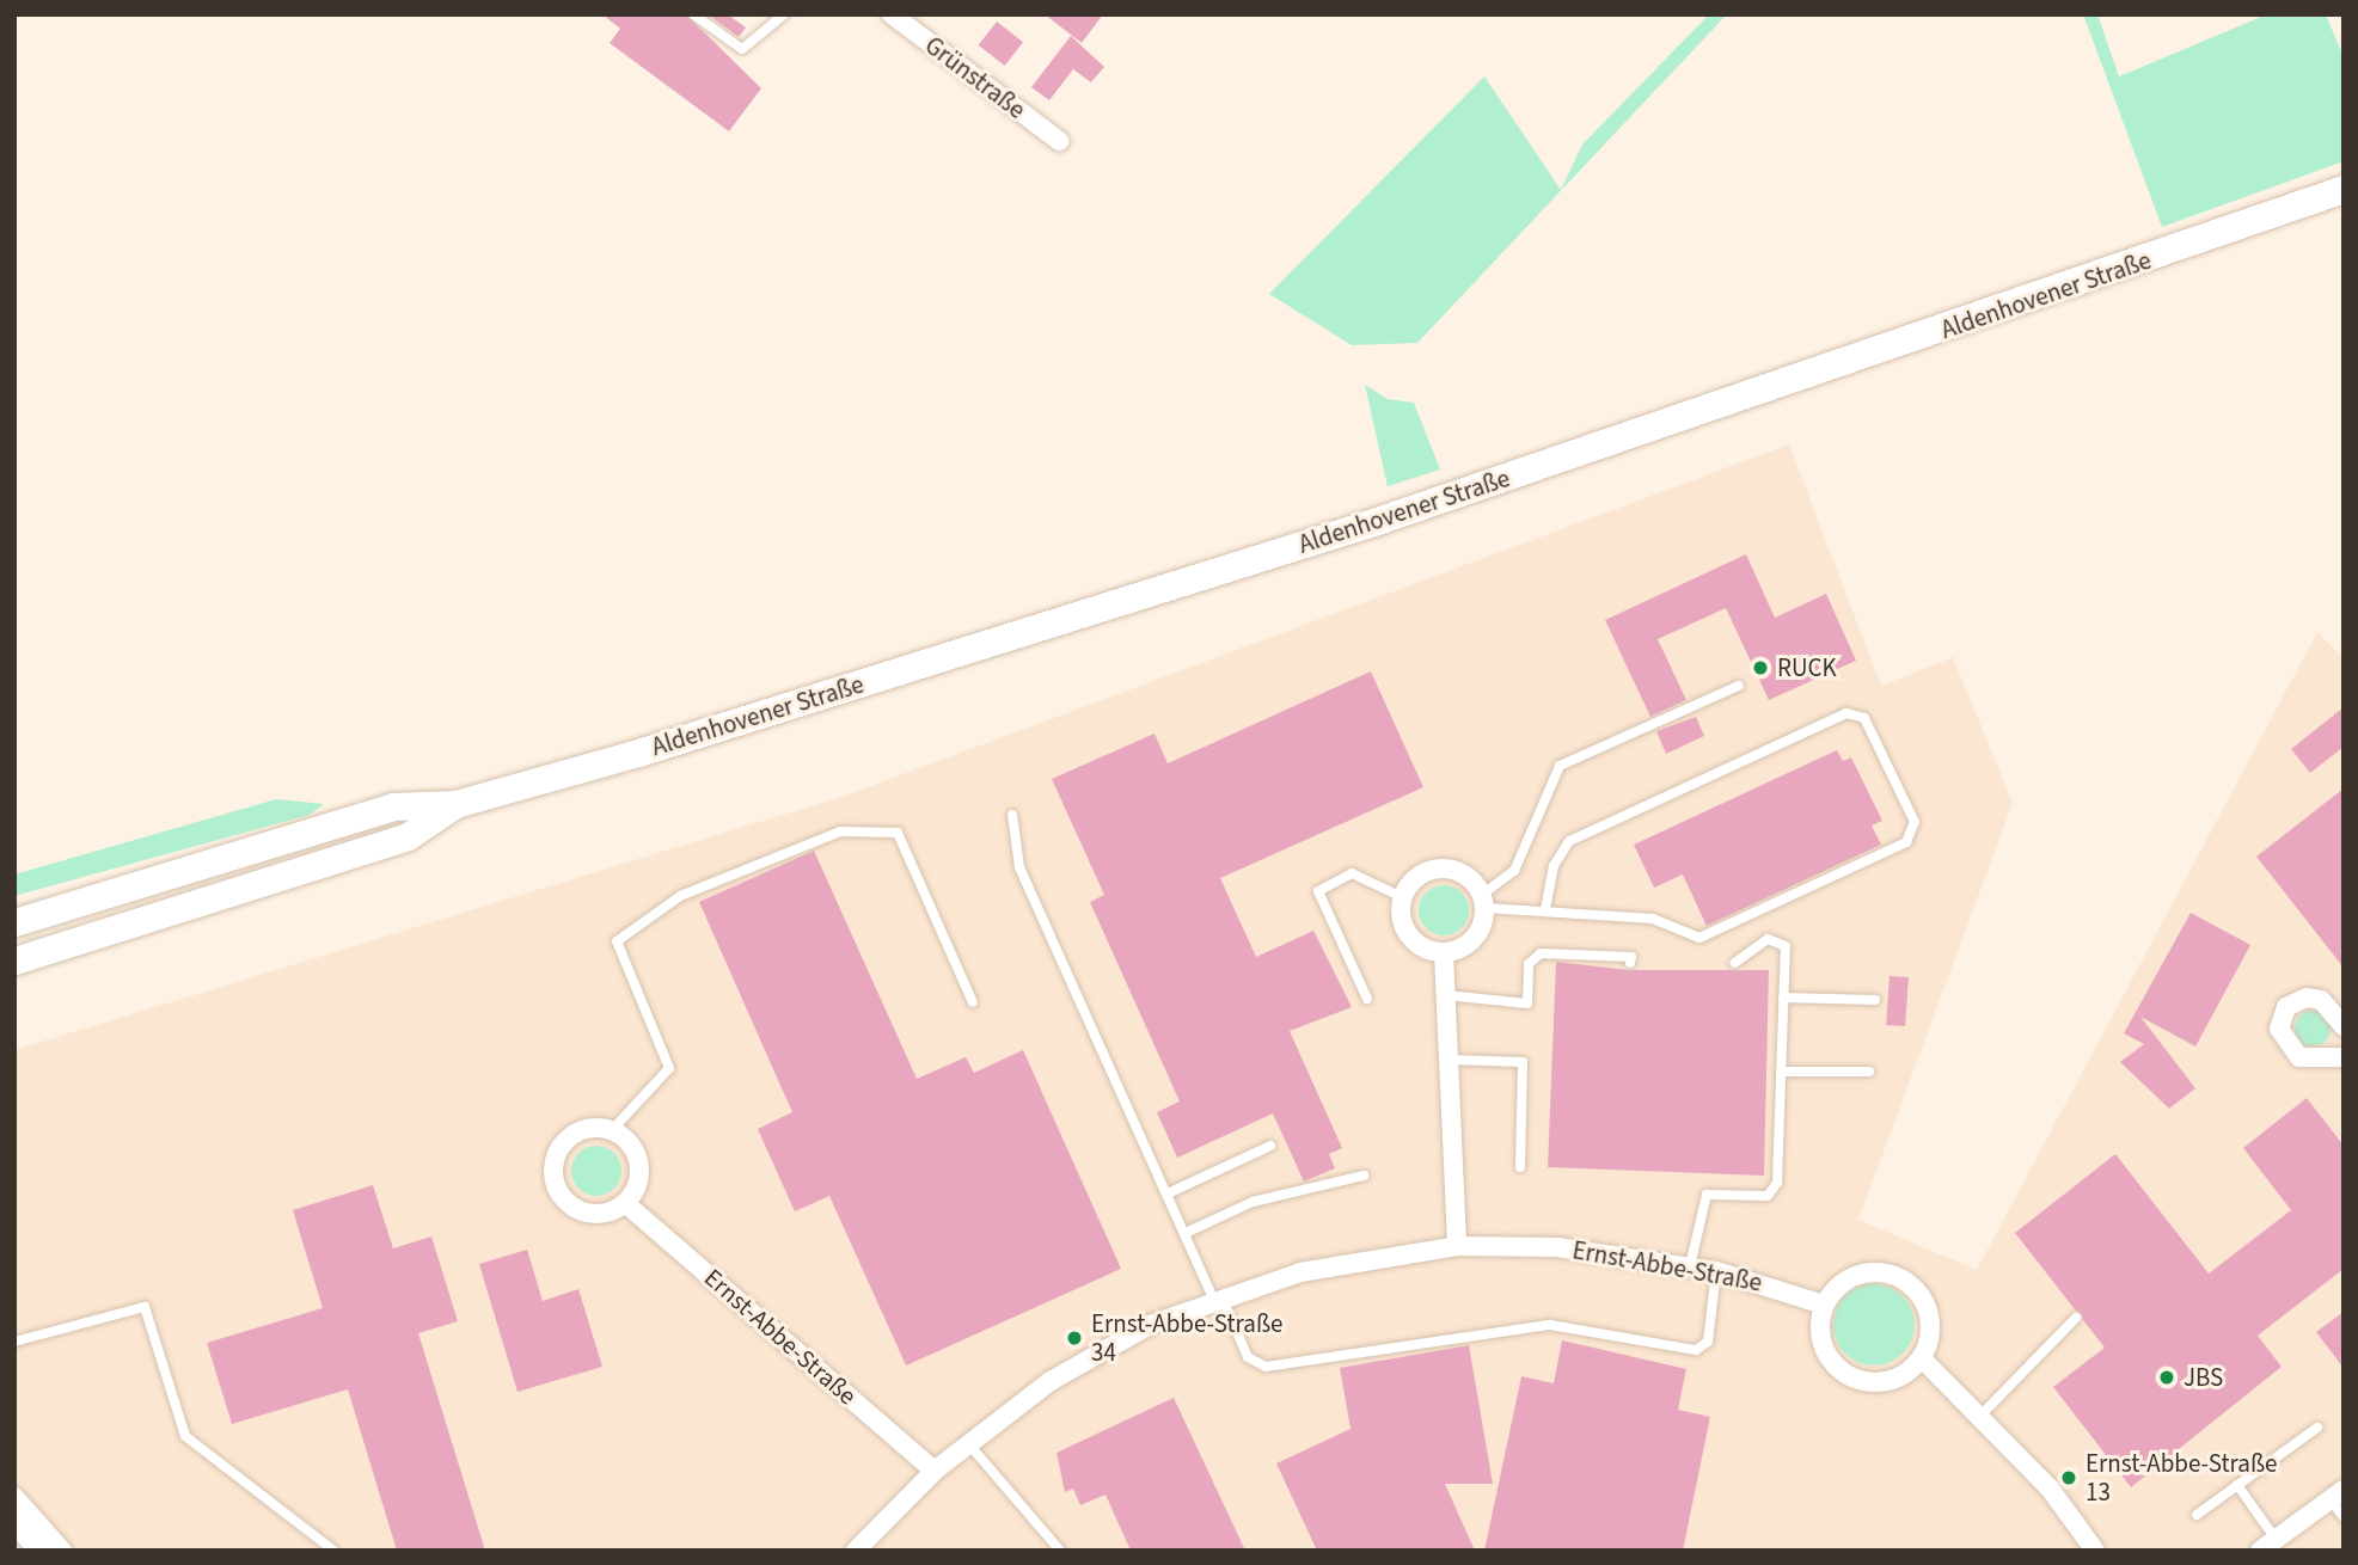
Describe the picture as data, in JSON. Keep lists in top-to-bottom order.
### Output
{
  "streets": {
    "main road": ["Aldenhovener Straße"],
    "street": ["Grünstraße", "Ernst-Abbe-Straße"]
  },
  "places": [
    "RUCK",
    "Ernst-Abbe-Straße 34",
    "JBS",
    "Ernst-Abbe-Straße 13"
  ]
}
